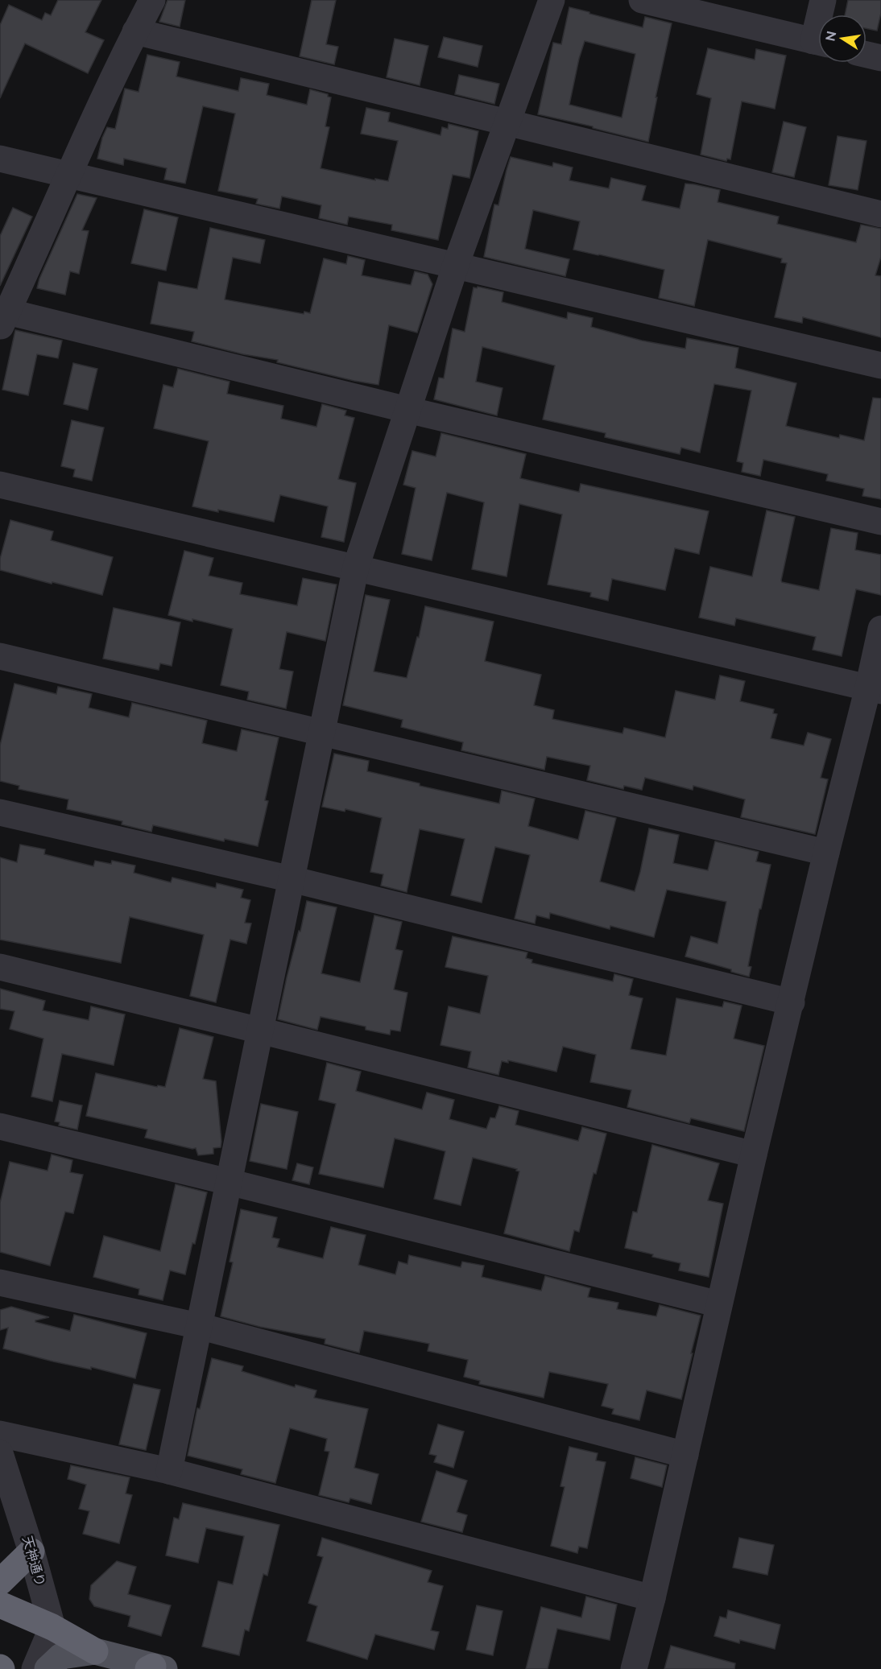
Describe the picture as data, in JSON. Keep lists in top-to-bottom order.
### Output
{
  "streets": {
    "street": ["天神通り"]
  },
  "north": "left"
}
